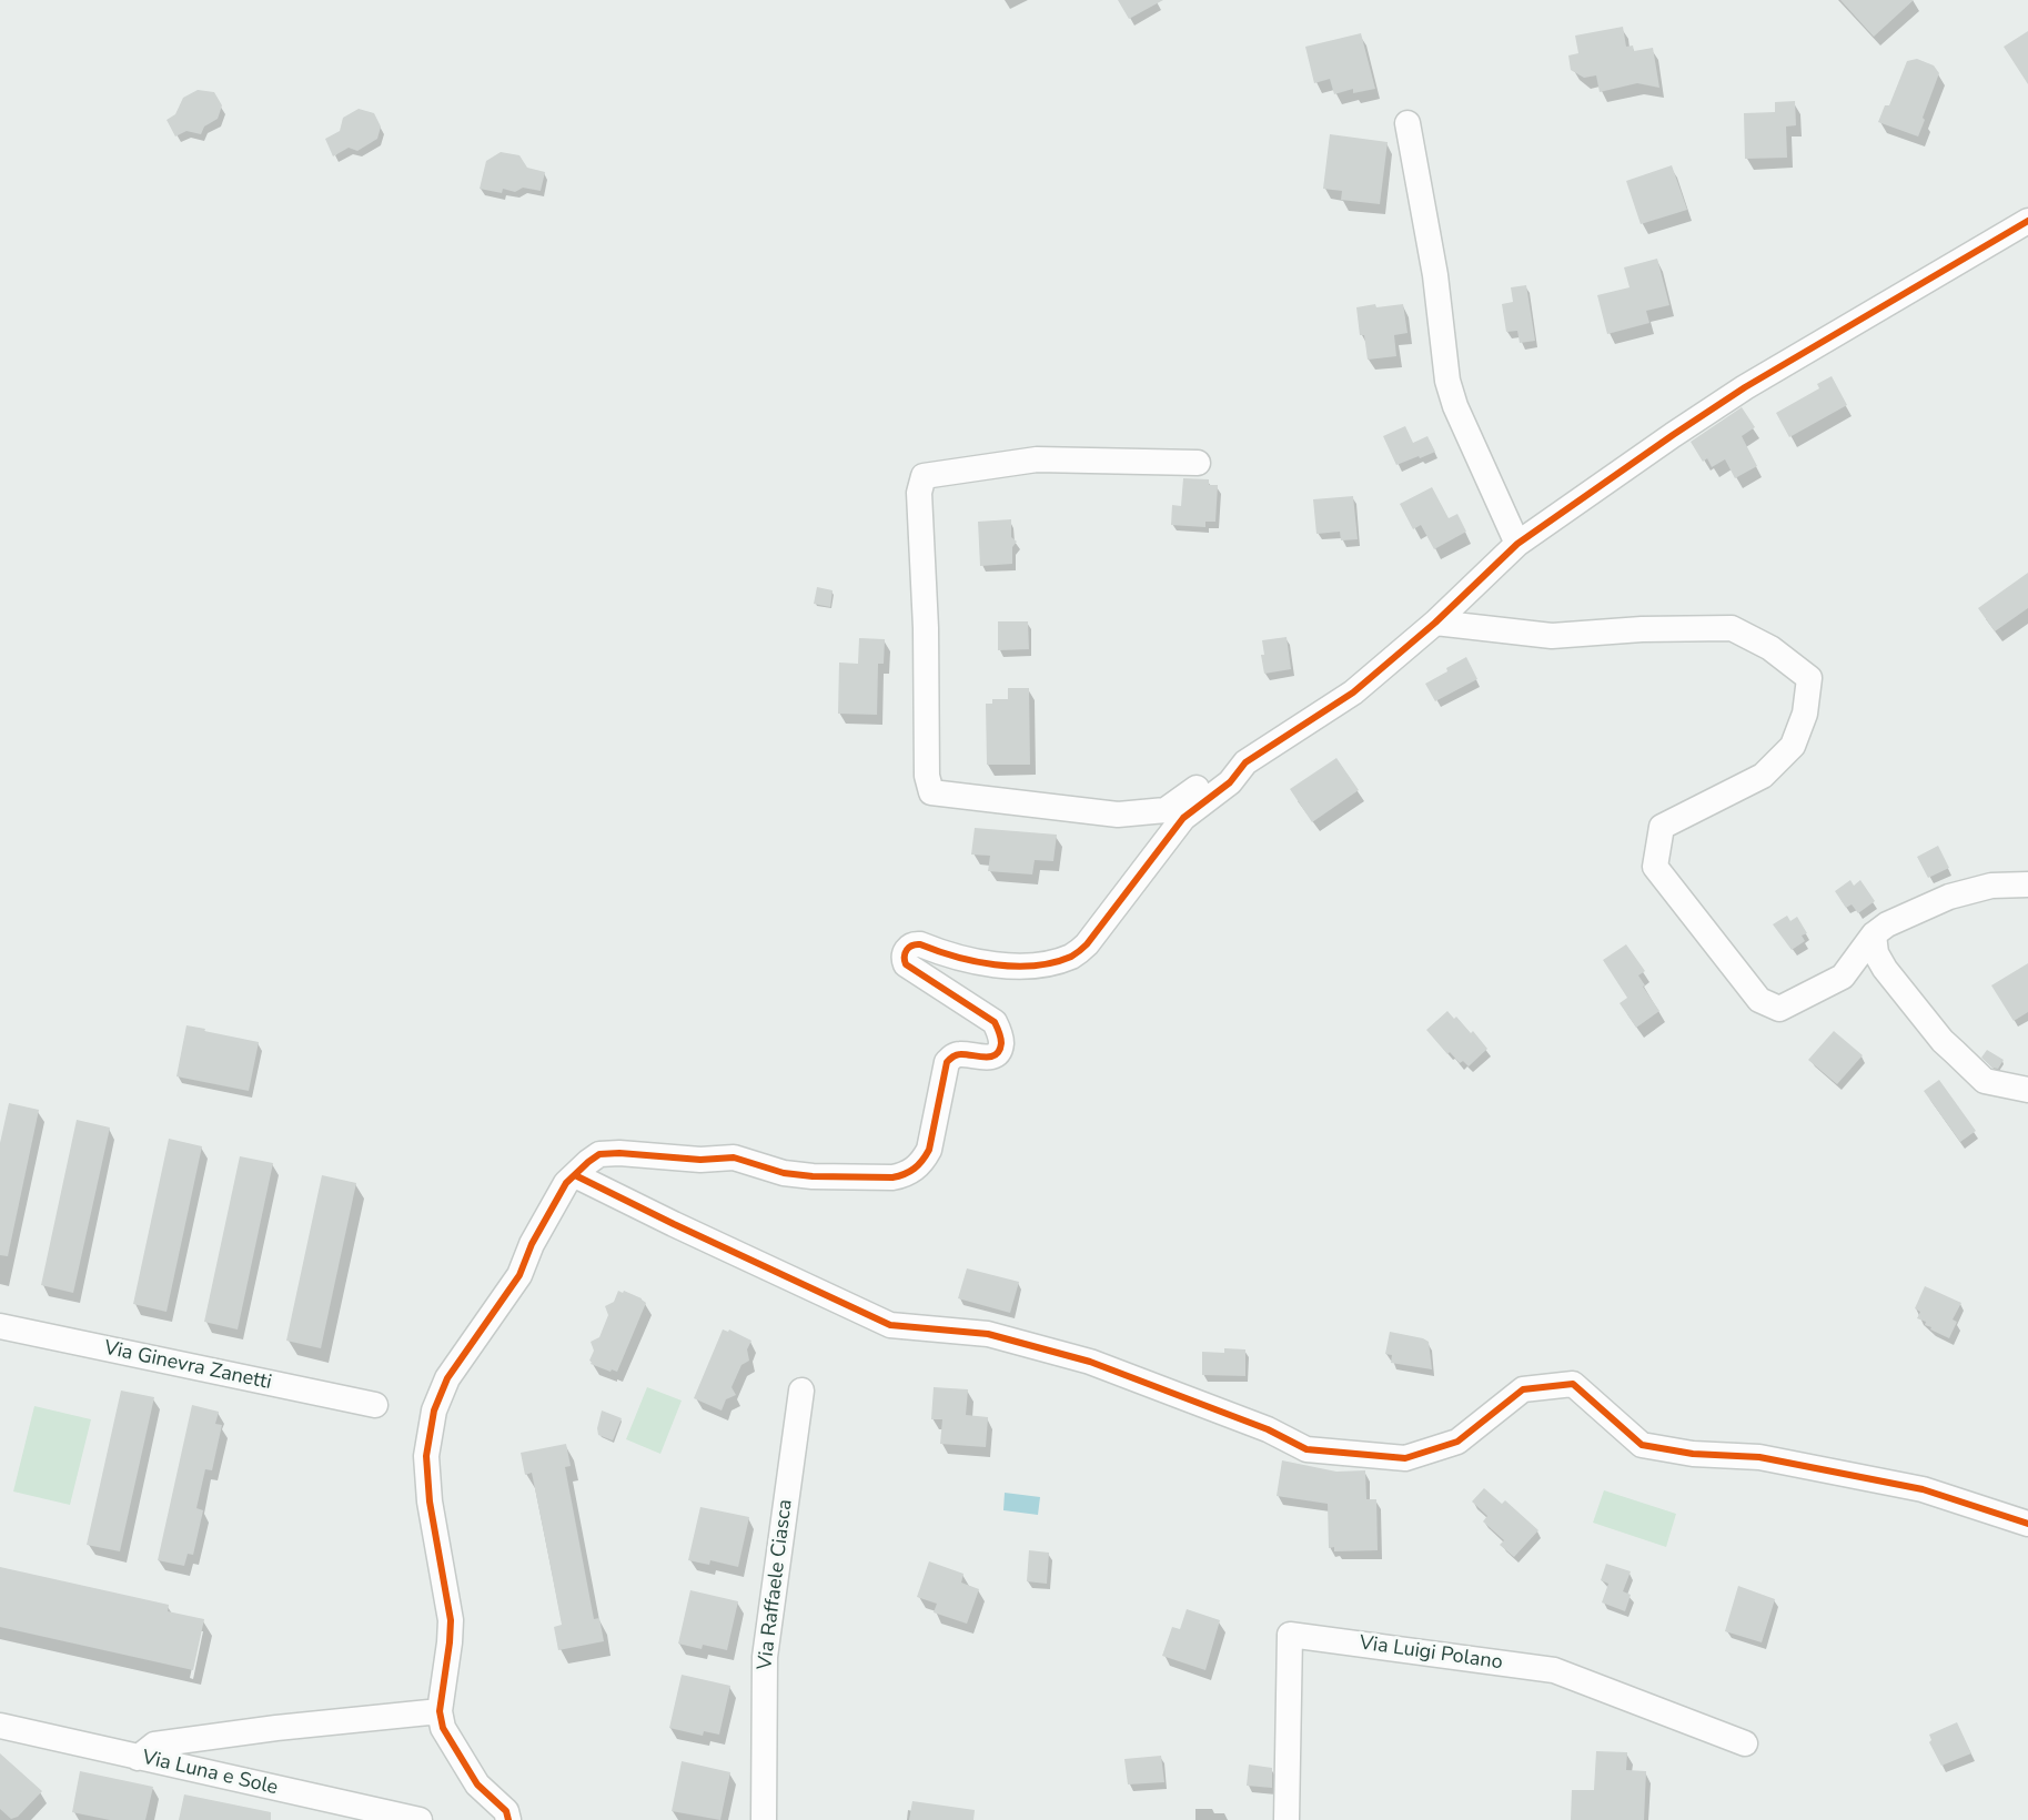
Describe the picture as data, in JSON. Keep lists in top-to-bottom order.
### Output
{
  "streets": {
    "street": [
      "Via Ginevra Zanetti",
      "Via Raffaele Ciasca",
      "Via Luigi Polano",
      "Via Luna e Sole"
    ]
  }
}
